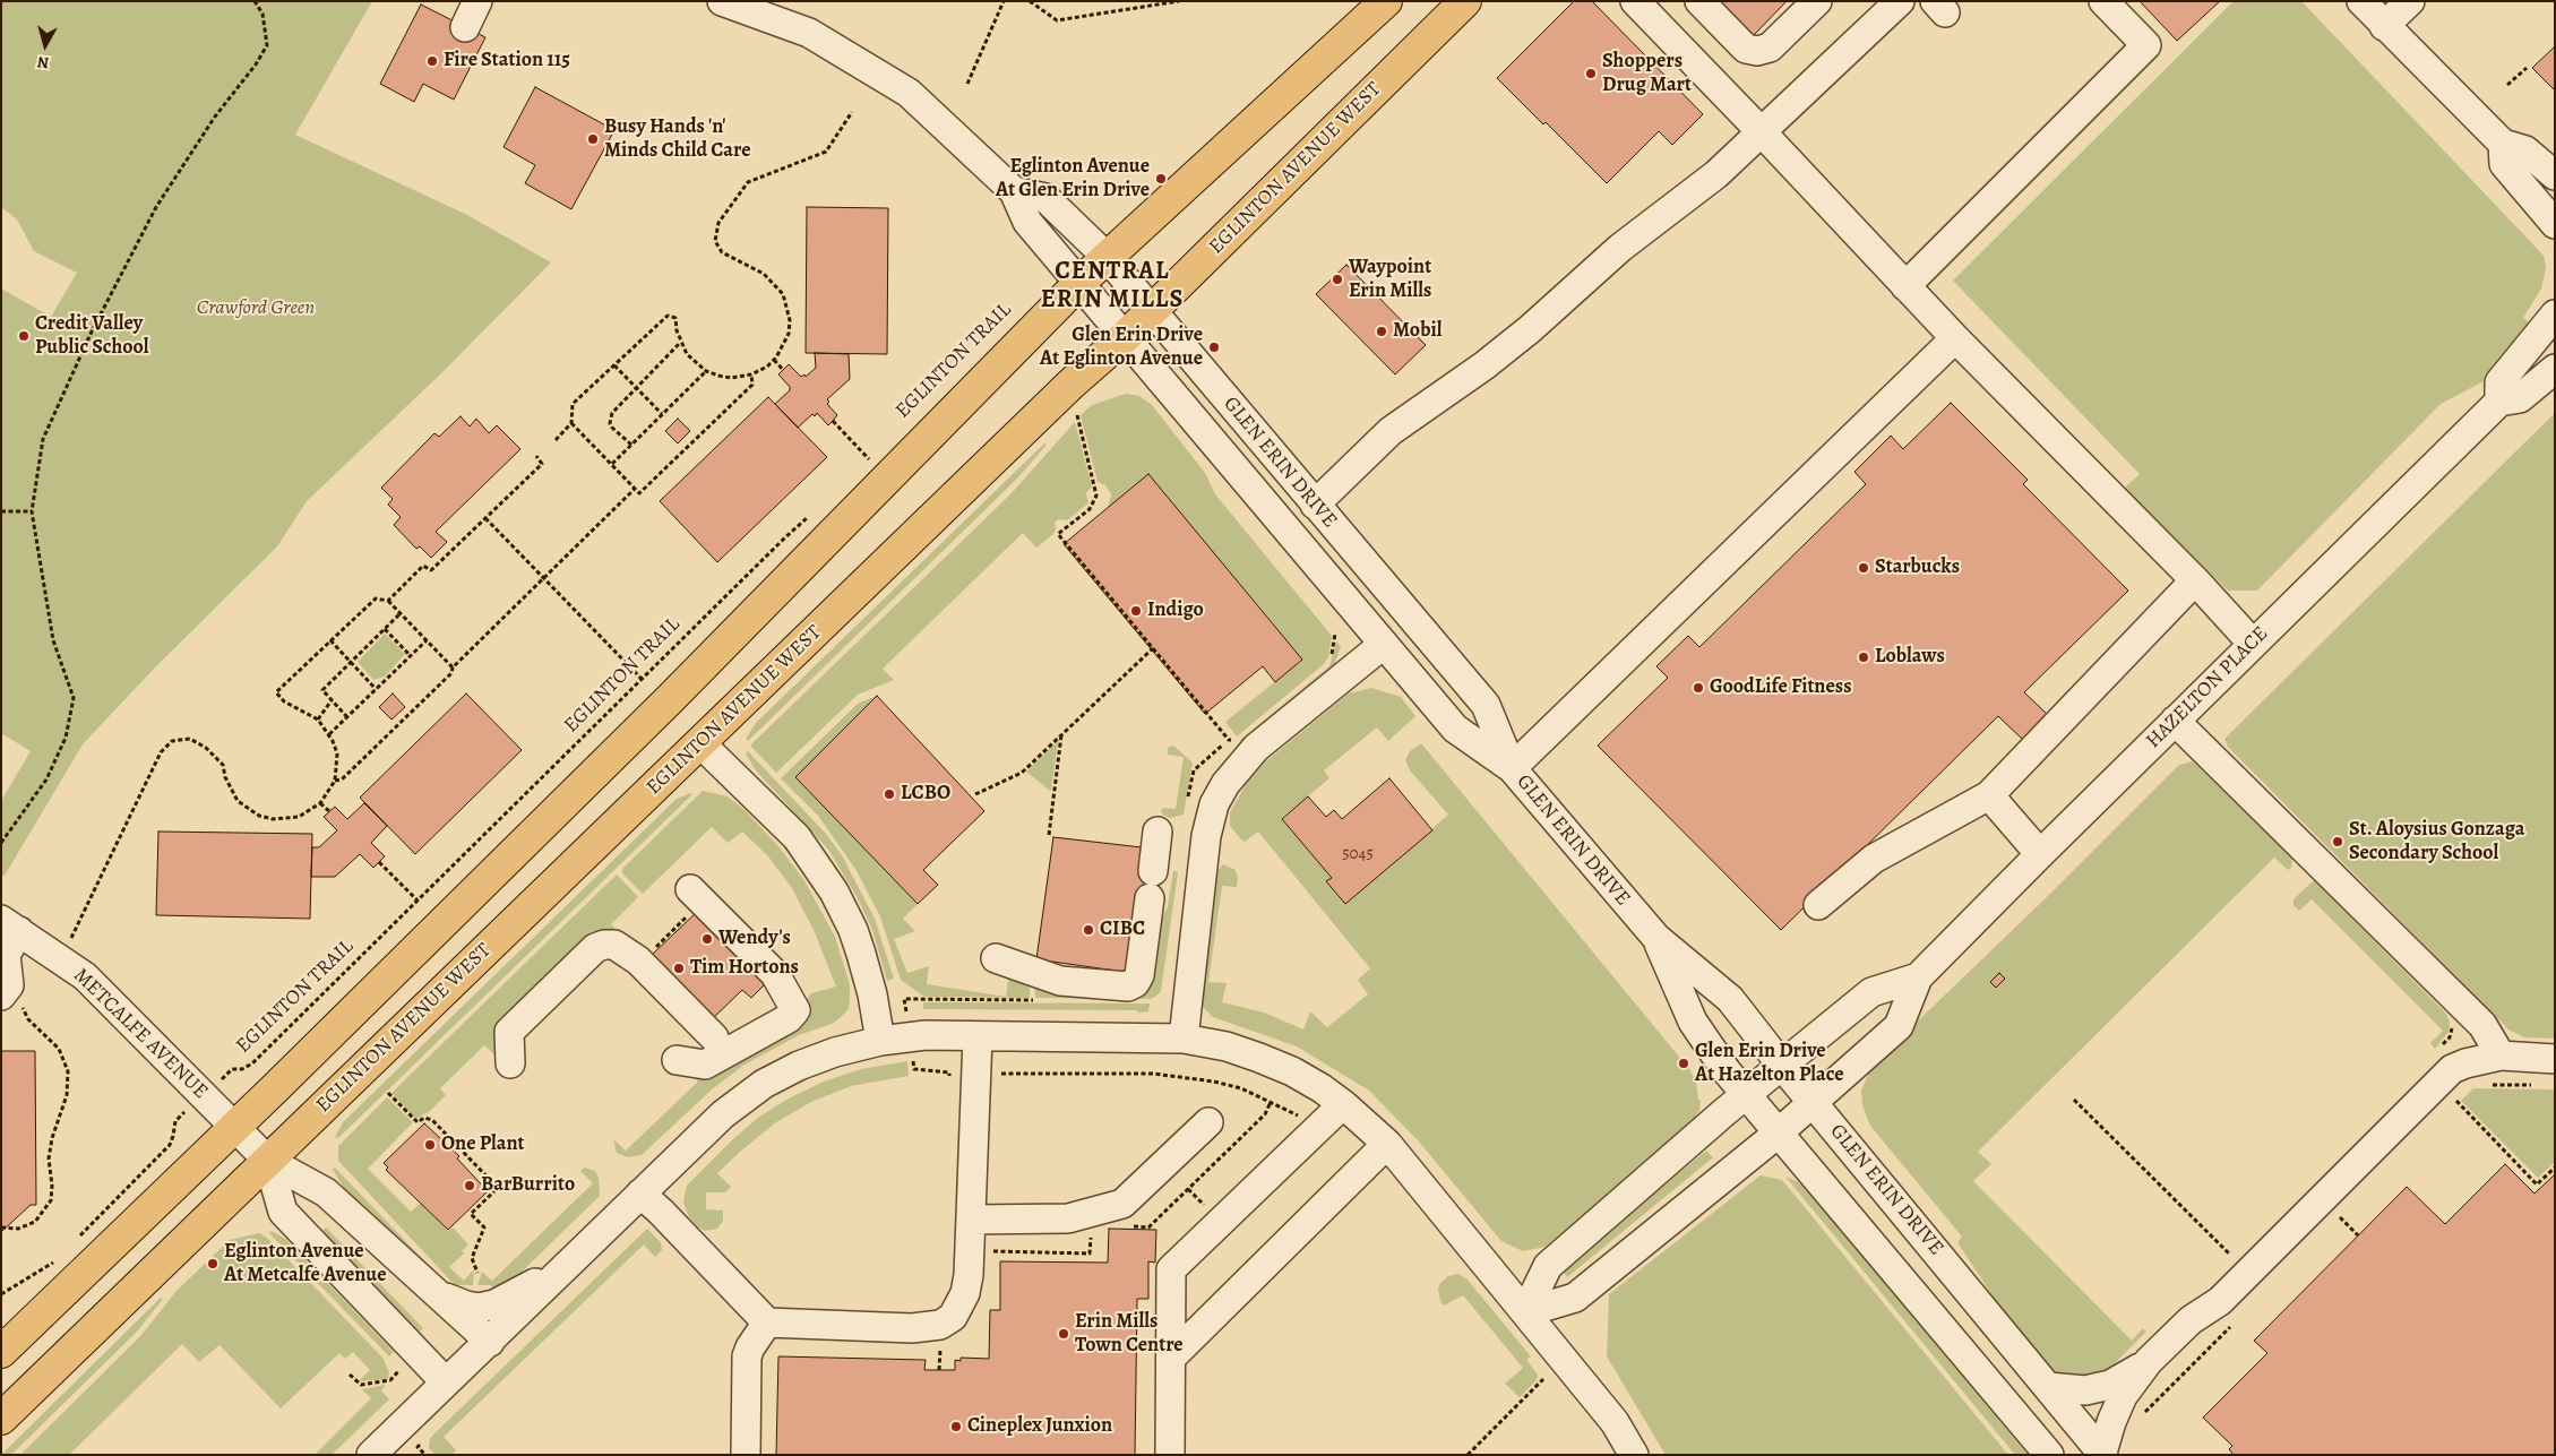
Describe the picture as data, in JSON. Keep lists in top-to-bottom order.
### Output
{
  "streets": {
    "main road": ["EGLINTON AVENUE WEST"],
    "street": ["GLEN ERIN DRIVE", "HAZELTON PLACE", "METCALFE AVENUE"],
    "path": ["EGLINTON TRAIL"]
  },
  "crossings": [
    ["EGLINTON AVENUE WEST", "GLEN ERIN DRIVE"],
    ["EGLINTON AVENUE WEST", "METCALFE AVENUE"],
    ["GLEN ERIN DRIVE", "HAZELTON PLACE"]
  ],
  "districts": ["CENTRAL ERIN MILLS"],
  "parks": ["Crawford Green"],
  "places": [
    "Fire Station 115",
    "Shoppers Drug Mart",
    "Busy Hands 'n' Minds Child Care",
    "Eglinton Avenue At Glen Erin Drive",
    "Waypoint Erin Mills",
    "Mobil",
    "Credit Valley Public School",
    "Glen Erin Drive At Eglinton Avenue",
    "Starbucks",
    "Indigo",
    "Loblaws",
    "GoodLife Fitness",
    "LCBO",
    "St. Aloysius Gonzaga Secondary School",
    "CIBC",
    "Wendy's",
    "Tim Hortons",
    "Glen Erin Drive At Hazelton Place",
    "One Plant",
    "BarBurrito",
    "Eglinton Avenue At Metcalfe Avenue",
    "Erin Mills Town Centre",
    "Cineplex Junxion"
  ],
  "house_numbers": ["5045"],
  "north": "bottom"
}
